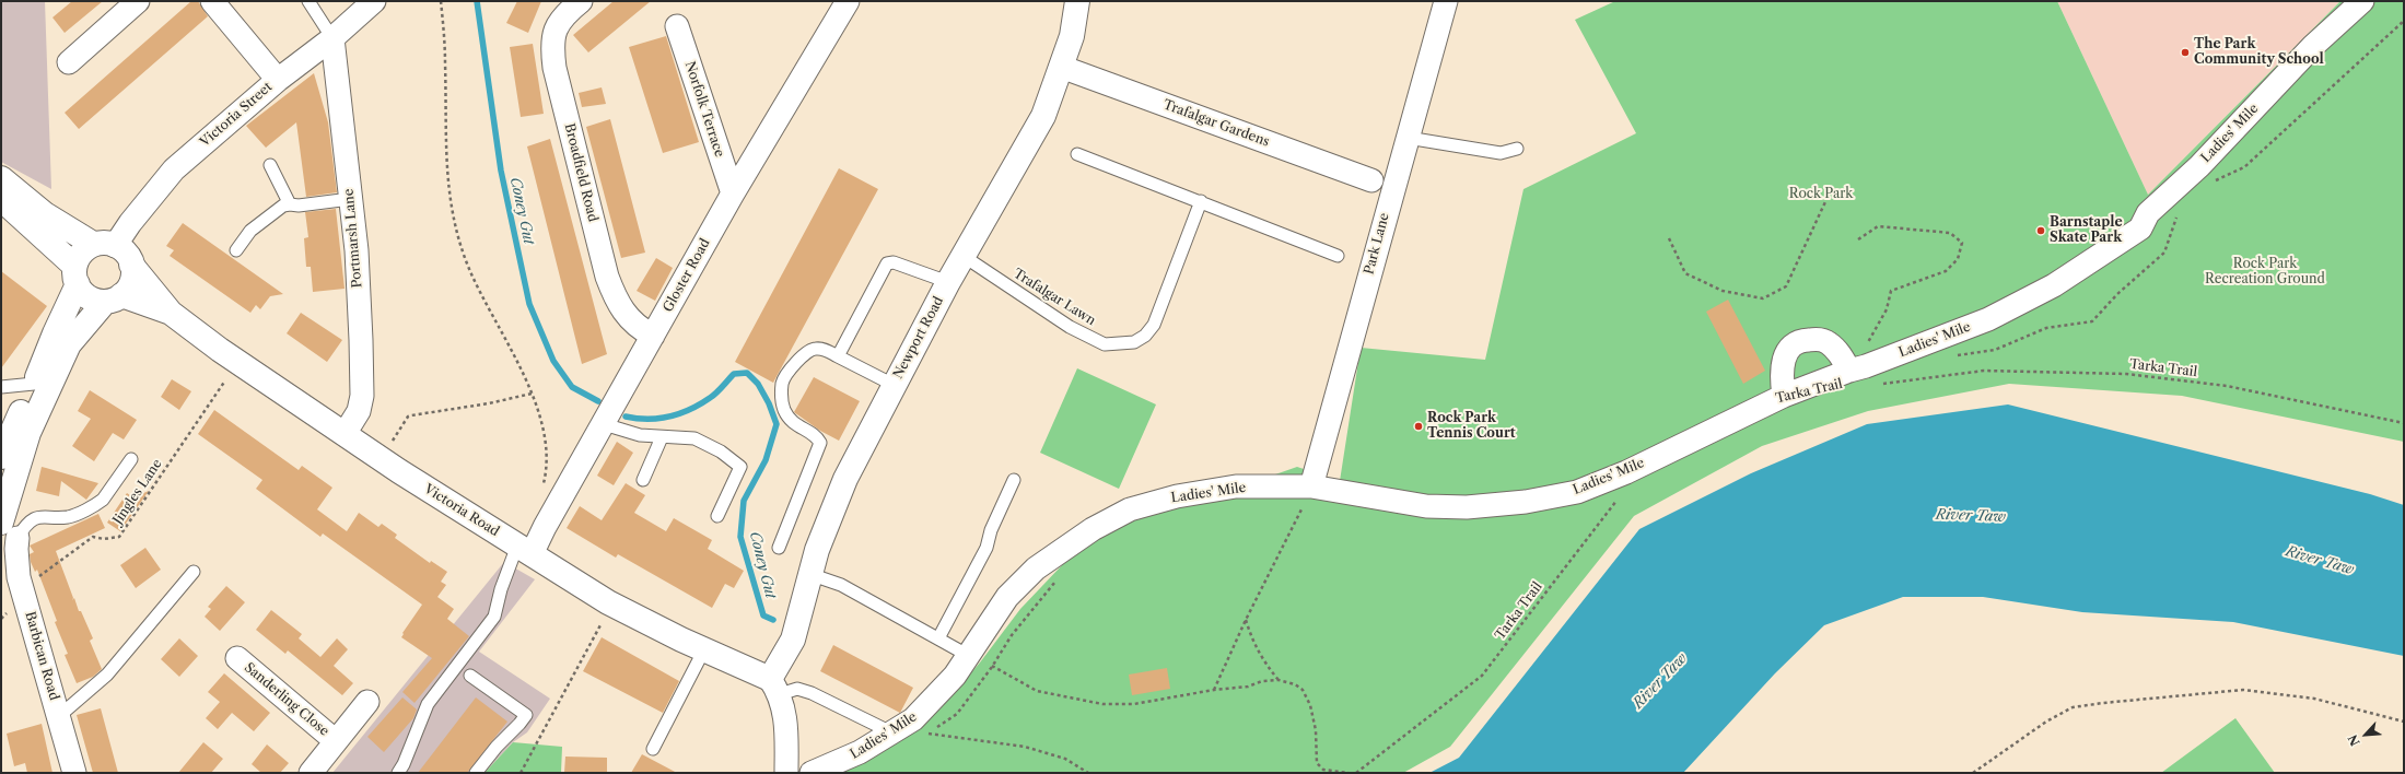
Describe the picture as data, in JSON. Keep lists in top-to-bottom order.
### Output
{
  "streets": {
    "street": [
      "Norfolk Terrace",
      "Victoria Street",
      "Trafalgar Gardens",
      "Ladies' Mile",
      "Broadfield Road",
      "Portmarsh Lane",
      "Park Lane",
      "Gloster Road",
      "Newport Road",
      "Victoria Road",
      "Barbican Road",
      "Sanderling Close"
    ],
    "lane": ["Trafalgar Lawn"],
    "path": ["Tarka Trail", "Jingles Lane"]
  },
  "crossings": [
    ["Norfolk Terrace", "Gloster Road"],
    ["Victoria Street", "Portmarsh Lane"],
    ["Victoria Street", "Victoria Road"],
    ["Trafalgar Gardens", "Newport Road"],
    ["Ladies' Mile", "Park Lane"],
    ["Broadfield Road", "Gloster Road"],
    ["Portmarsh Lane", "Victoria Road"],
    ["Gloster Road", "Victoria Road"],
    ["Trafalgar Lawn", "Newport Road"],
    ["Newport Road", "Victoria Road"],
    ["Jingles Lane", "Victoria Road"],
    ["Jingles Lane", "Barbican Road"]
  ],
  "water": ["Coney Gut", "River Taw"],
  "parks": ["Rock Park", "Rock Park Recreation Ground"],
  "places": ["The Park Community School", "Barnstaple Skate Park", "Rock Park Tennis Court"],
  "north": "bottom left"
}
